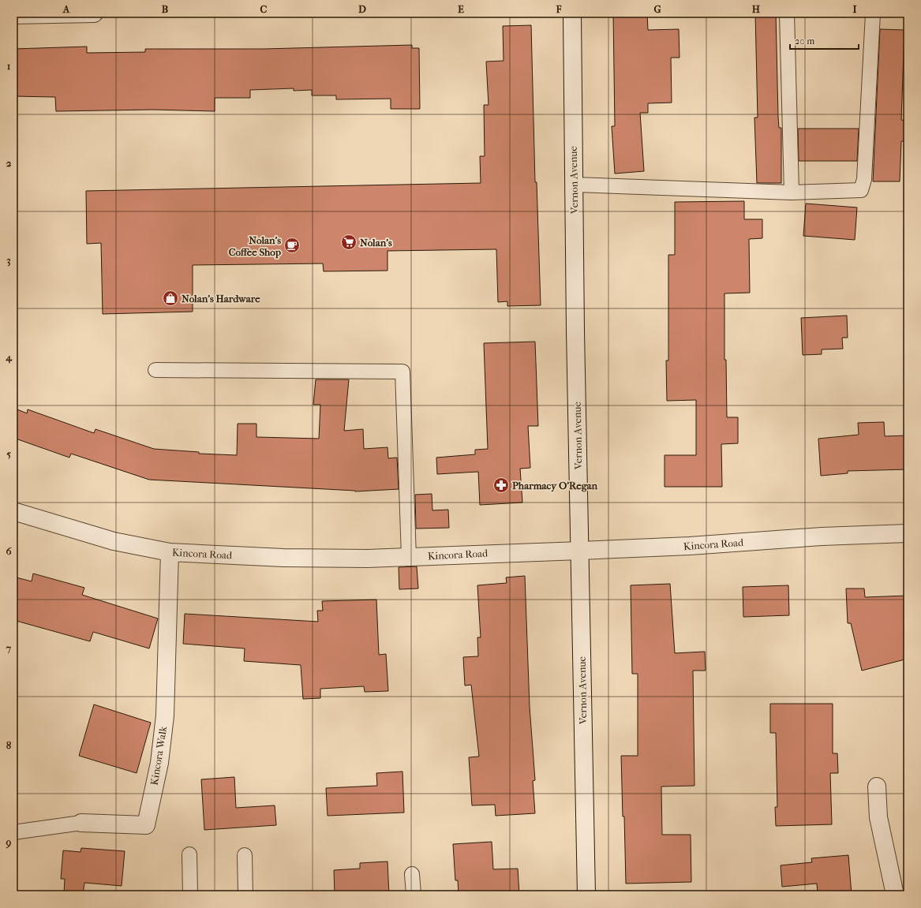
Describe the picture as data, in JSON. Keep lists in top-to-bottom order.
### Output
{
  "streets": {
    "street": ["Vernon Avenue", "Kincora Road", "Kincora Walk"]
  },
  "crossings": [
    ["Vernon Avenue", "Kincora Road"],
    ["Kincora Road", "Kincora Walk"]
  ],
  "places": {
    "supermarket": ["Nolan's"],
    "cafe": ["Nolan's Coffee Shop"],
    "shop": ["Nolan's Hardware"],
    "pharmacy": ["Pharmacy O'Regan"]
  },
  "scale_bar": "20 m",
  "grid": {
    "columns": [
      "A",
      "B",
      "C",
      "D",
      "E",
      "F",
      "G",
      "H",
      "I"
    ],
    "rows": [
      "1",
      "2",
      "3",
      "4",
      "5",
      "6",
      "7",
      "8",
      "9"
    ]
  }
}
